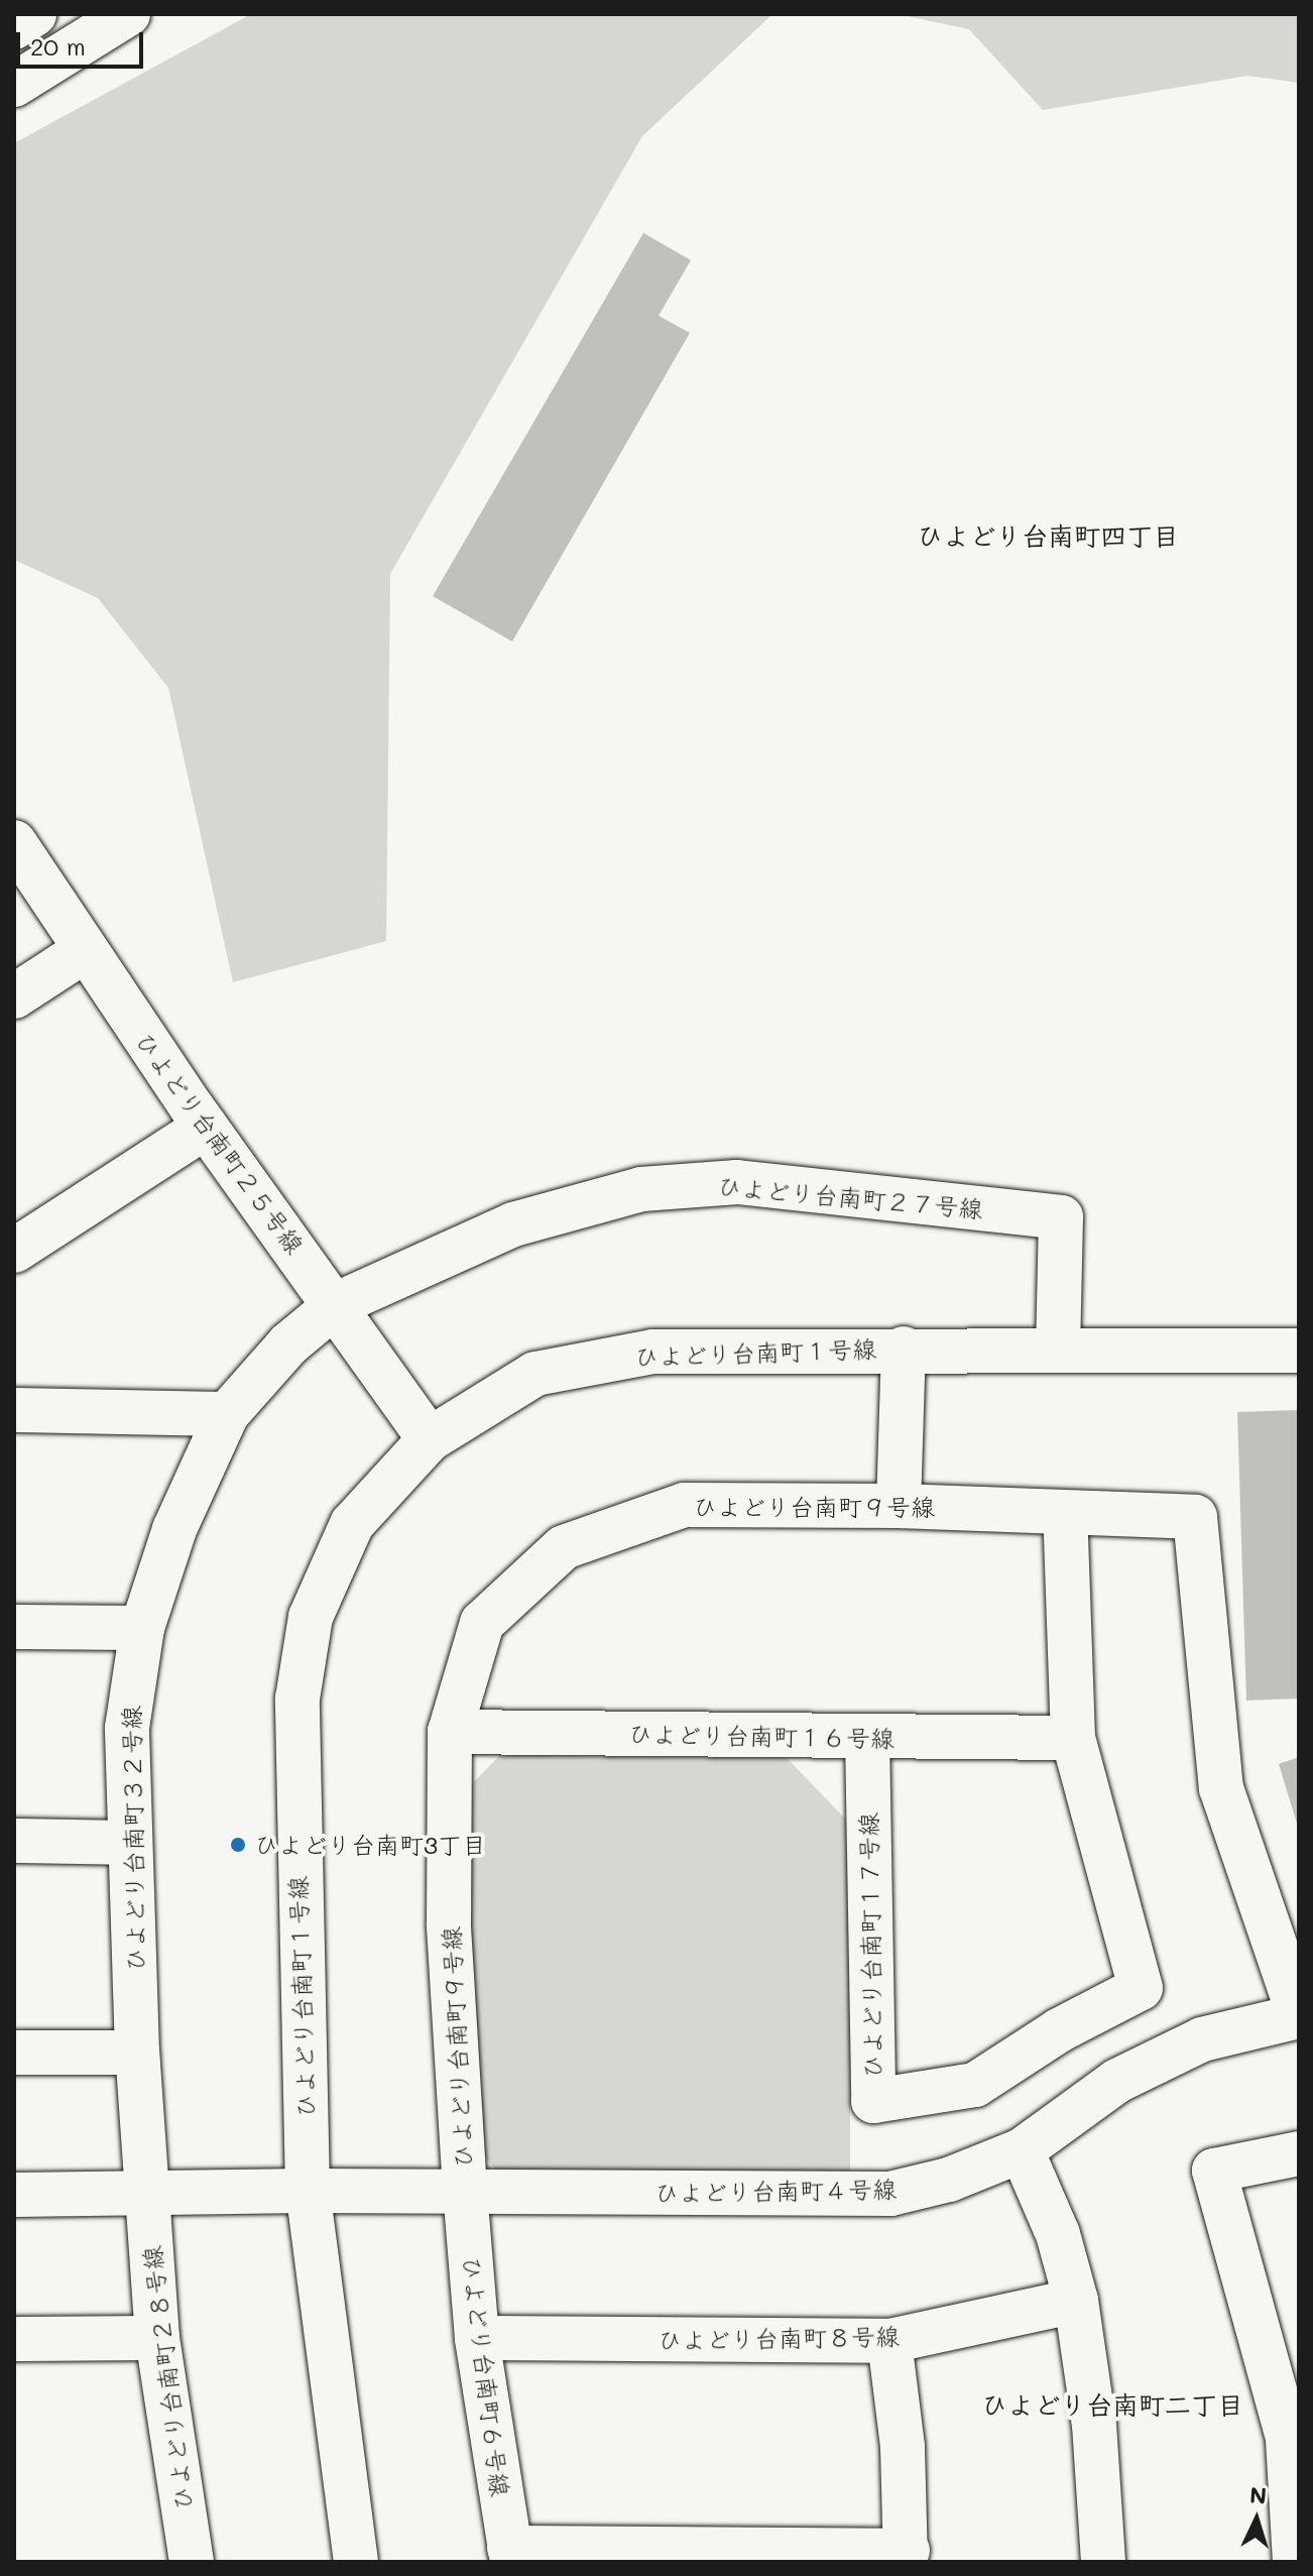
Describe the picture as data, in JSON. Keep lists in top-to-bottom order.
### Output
{
  "streets": {
    "street": [
      "ひよどり台南町２５号線",
      "ひよどり台南町２７号線",
      "ひよどり台南町１号線",
      "ひよどり台南町９号線",
      "ひよどり台南町１６号線",
      "ひよどり台南町３２号線",
      "ひよどり台南町１７号線",
      "ひよどり台南町４号線",
      "ひよどり台南町８号線",
      "ひよどり台南町６号線",
      "ひよどり台南町２８号線"
    ]
  },
  "crossings": [
    ["ひよどり台南町２５号線", "ひよどり台南町２７号線"],
    ["ひよどり台南町２５号線", "ひよどり台南町１号線"],
    ["ひよどり台南町２５号線", "ひよどり台南町３２号線"],
    ["ひよどり台南町２７号線", "ひよどり台南町１号線"],
    ["ひよどり台南町２７号線", "ひよどり台南町３２号線"],
    ["ひよどり台南町１号線", "ひよどり台南町４号線"],
    ["ひよどり台南町９号線", "ひよどり台南町１６号線"],
    ["ひよどり台南町９号線", "ひよどり台南町１７号線"],
    ["ひよどり台南町９号線", "ひよどり台南町４号線"],
    ["ひよどり台南町９号線", "ひよどり台南町６号線"],
    ["ひよどり台南町１６号線", "ひよどり台南町１７号線"],
    ["ひよどり台南町３２号線", "ひよどり台南町４号線"],
    ["ひよどり台南町３２号線", "ひよどり台南町２８号線"],
    ["ひよどり台南町４号線", "ひよどり台南町６号線"],
    ["ひよどり台南町４号線", "ひよどり台南町２８号線"],
    ["ひよどり台南町８号線", "ひよどり台南町６号線"]
  ],
  "districts": ["ひよどり台南町四丁目", "ひよどり台南町二丁目"],
  "places": ["ひよどり台南町3丁目"],
  "scale_bar": "20 m",
  "north": "top"
}
